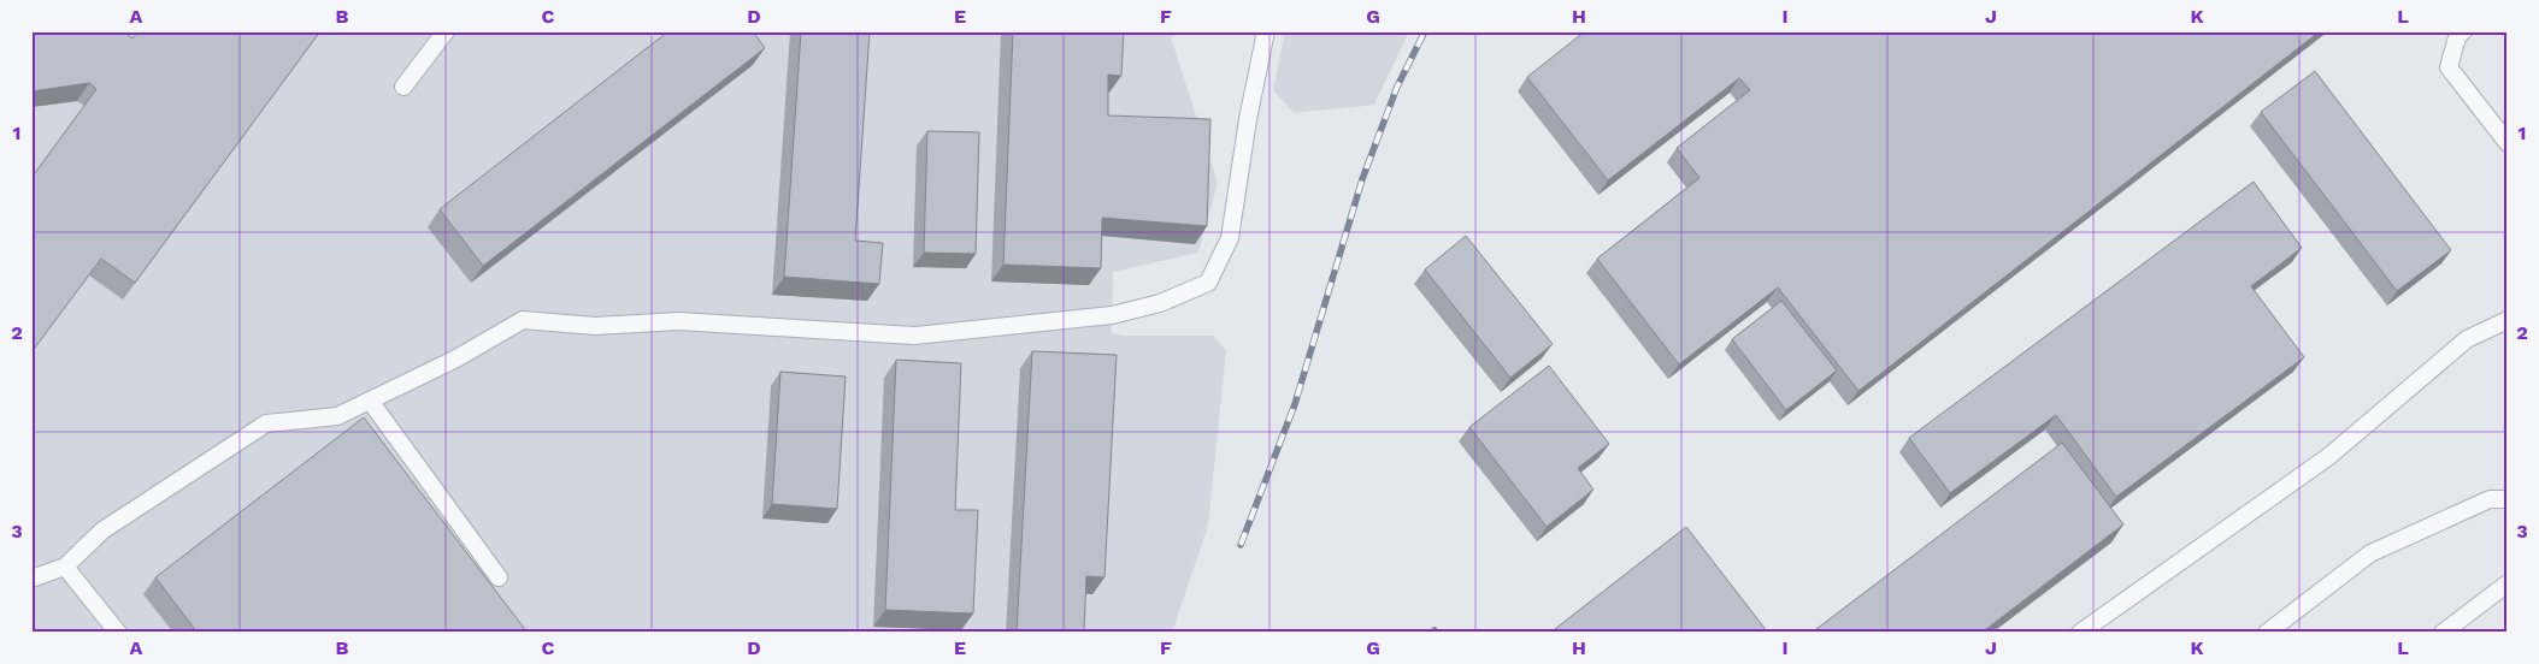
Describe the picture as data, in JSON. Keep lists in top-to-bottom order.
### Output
{
  "grid": {
    "columns": [
      "A",
      "B",
      "C",
      "D",
      "E",
      "F",
      "G",
      "H",
      "I",
      "J",
      "K",
      "L"
    ],
    "rows": ["1", "2", "3"]
  }
}
